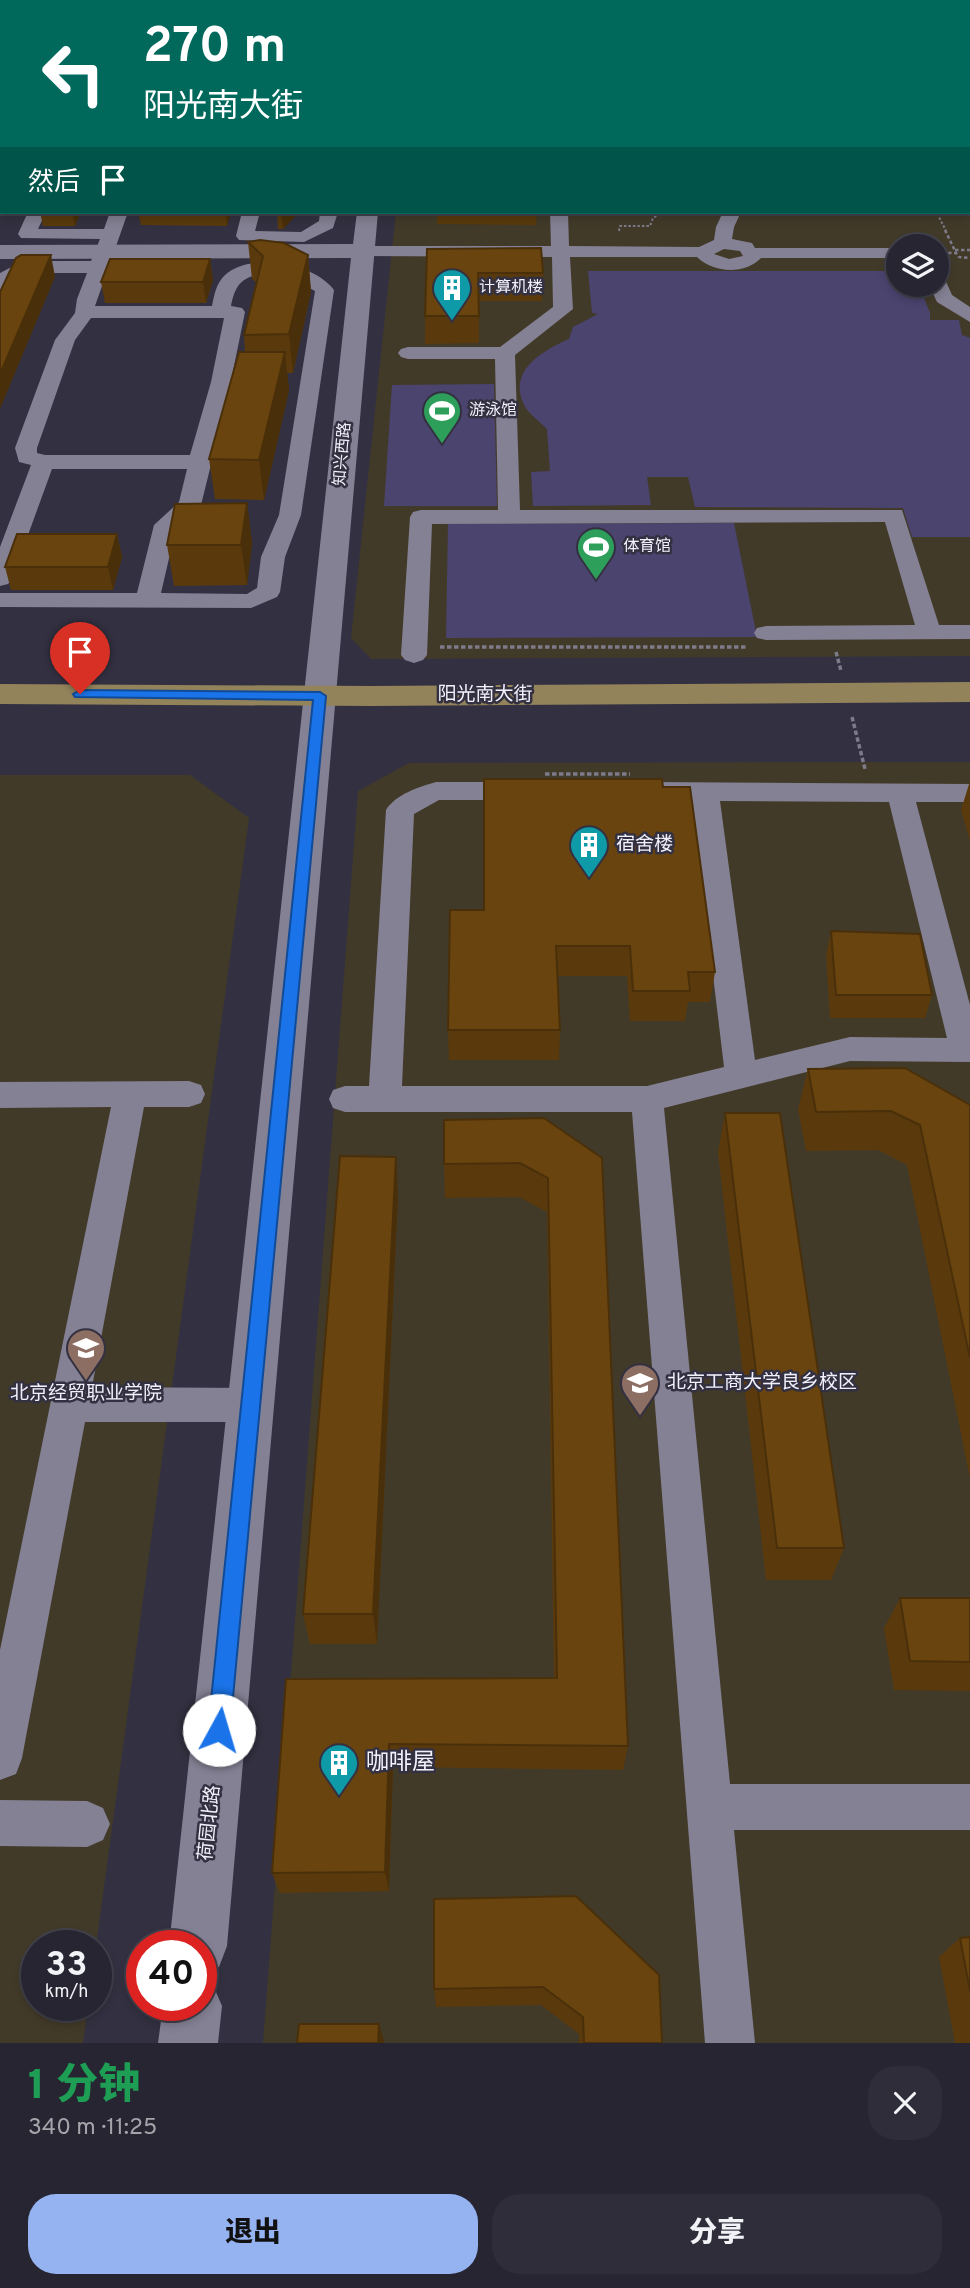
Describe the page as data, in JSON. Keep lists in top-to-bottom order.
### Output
{
  "streets": {
    "main road": ["阳光南大街"],
    "street": ["知兴西路", "荷园北路"]
  },
  "crossings": [
    ["知兴西路", "阳光南大街"],
    ["知兴西路", "荷园北路"],
    ["阳光南大街", "荷园北路"]
  ],
  "places": {
    "building": ["计算机楼", "宿舍楼", "咖啡屋"],
    "sports": ["游泳馆", "体育馆"],
    "school or university": ["北京经贸职业学院", "北京工商大学良乡校区"]
  },
  "page": {
    "turn": ["270 m", "阳光南大街"],
    "then": "然后",
    "speed": "33 km/h",
    "limit": "40",
    "heading": ["1 分钟", "340 m · 11:25"],
    "buttons": ["退出", "分享"]
  }
}
